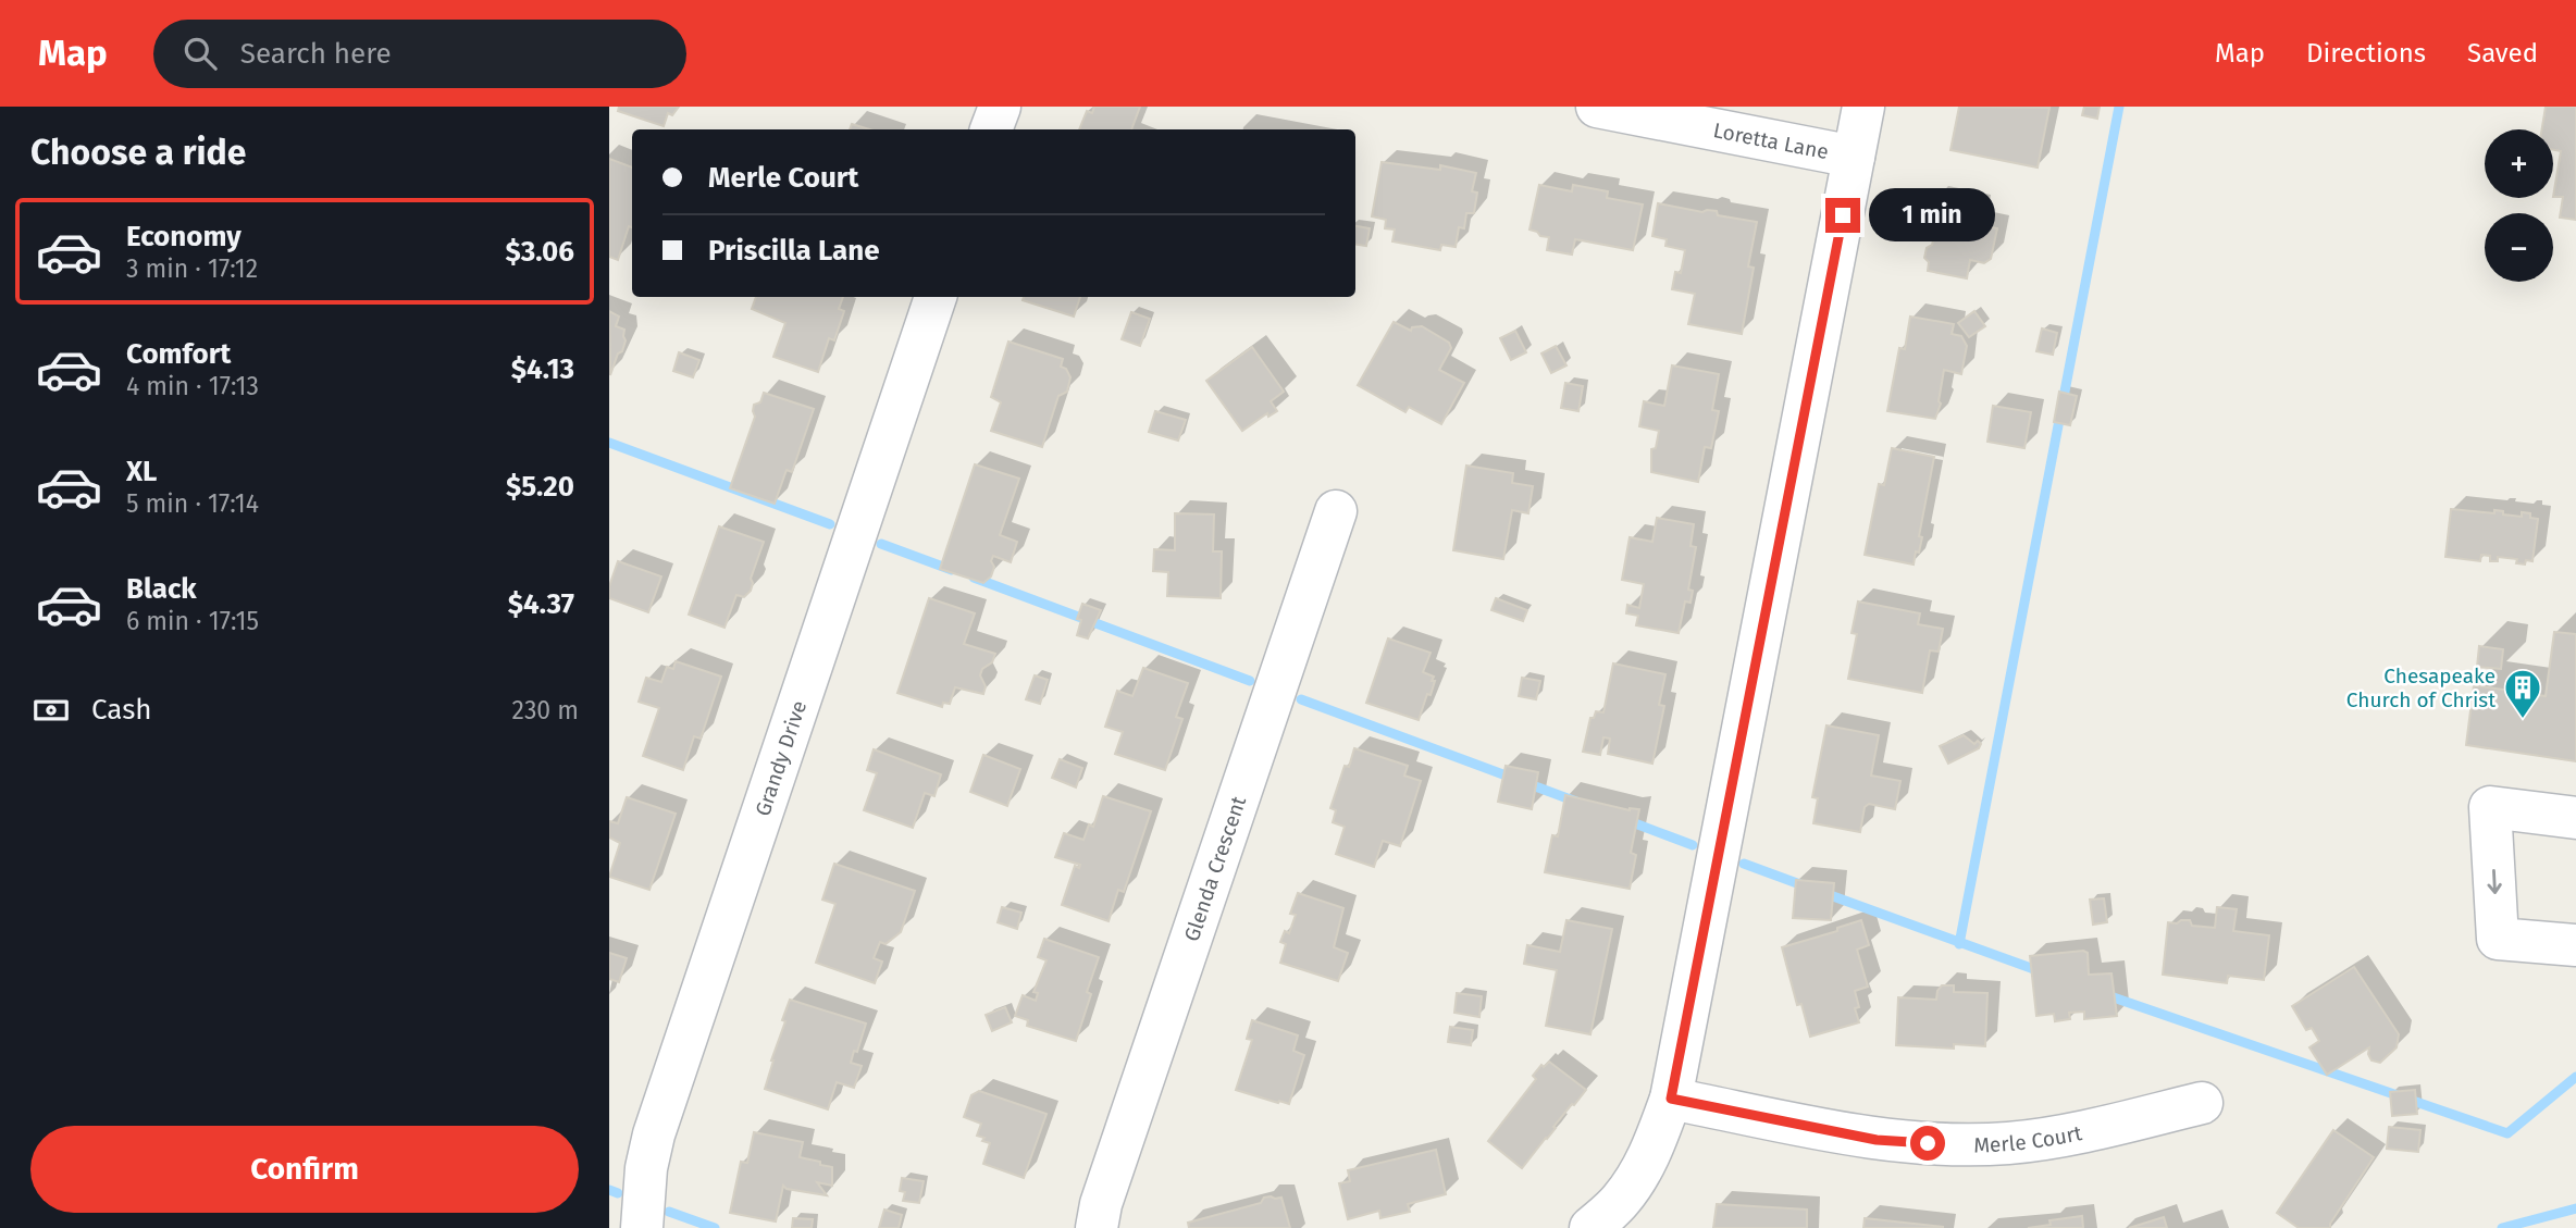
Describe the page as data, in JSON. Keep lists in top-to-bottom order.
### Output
{
  "streets": {
    "street": [
      "Loretta Lane",
      "Grandy Drive",
      "Glenda Crescent",
      "Merle Court"
    ]
  },
  "places": {
    "building": ["Chesapeake Church of Christ"]
  },
  "page": {
    "header": "Map",
    "search": "Search here",
    "nav": ["Map", "Directions", "Saved"],
    "heading": "Choose a ride",
    "map_buttons": ["+", "−"],
    "banner": ["Merle Court", "Priscilla Lane"],
    "bubble": "1 min",
    "list": [
      {
        "name": "Economy",
        "note": "3 min · 17:12",
        "value": "$3.06"
      },
      {
        "name": "Comfort",
        "note": "4 min · 17:13",
        "value": "$4.13"
      },
      {
        "name": "XL",
        "note": "5 min · 17:14",
        "value": "$5.20"
      },
      {
        "name": "Black",
        "note": "6 min · 17:15",
        "value": "$4.37"
      }
    ],
    "pay": ["Cash", "230 m"],
    "buttons": "Confirm"
  }
}
